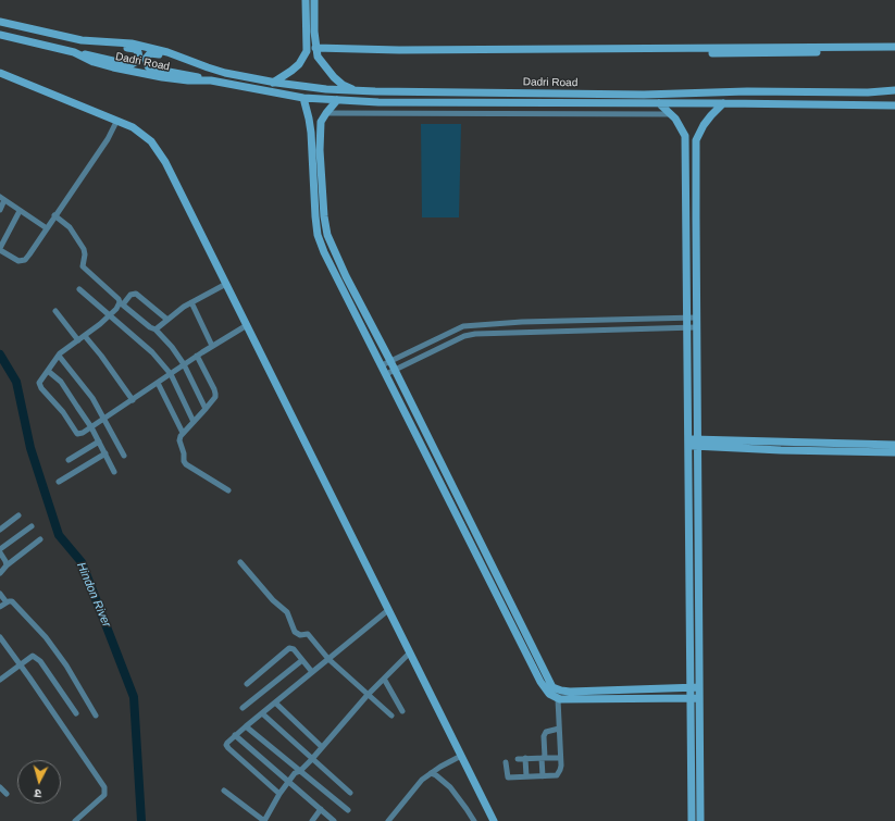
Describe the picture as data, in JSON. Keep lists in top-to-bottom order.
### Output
{
  "streets": {
    "street": ["Dadri Road"]
  },
  "water": ["Hindon River"],
  "north": "bottom"
}
